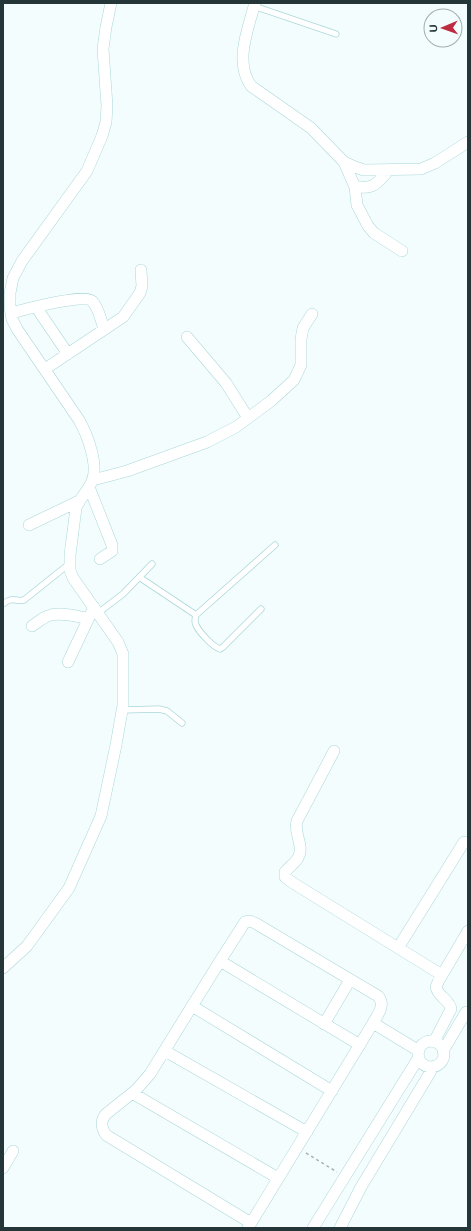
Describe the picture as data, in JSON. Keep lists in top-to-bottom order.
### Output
{
  "north": "left"
}
